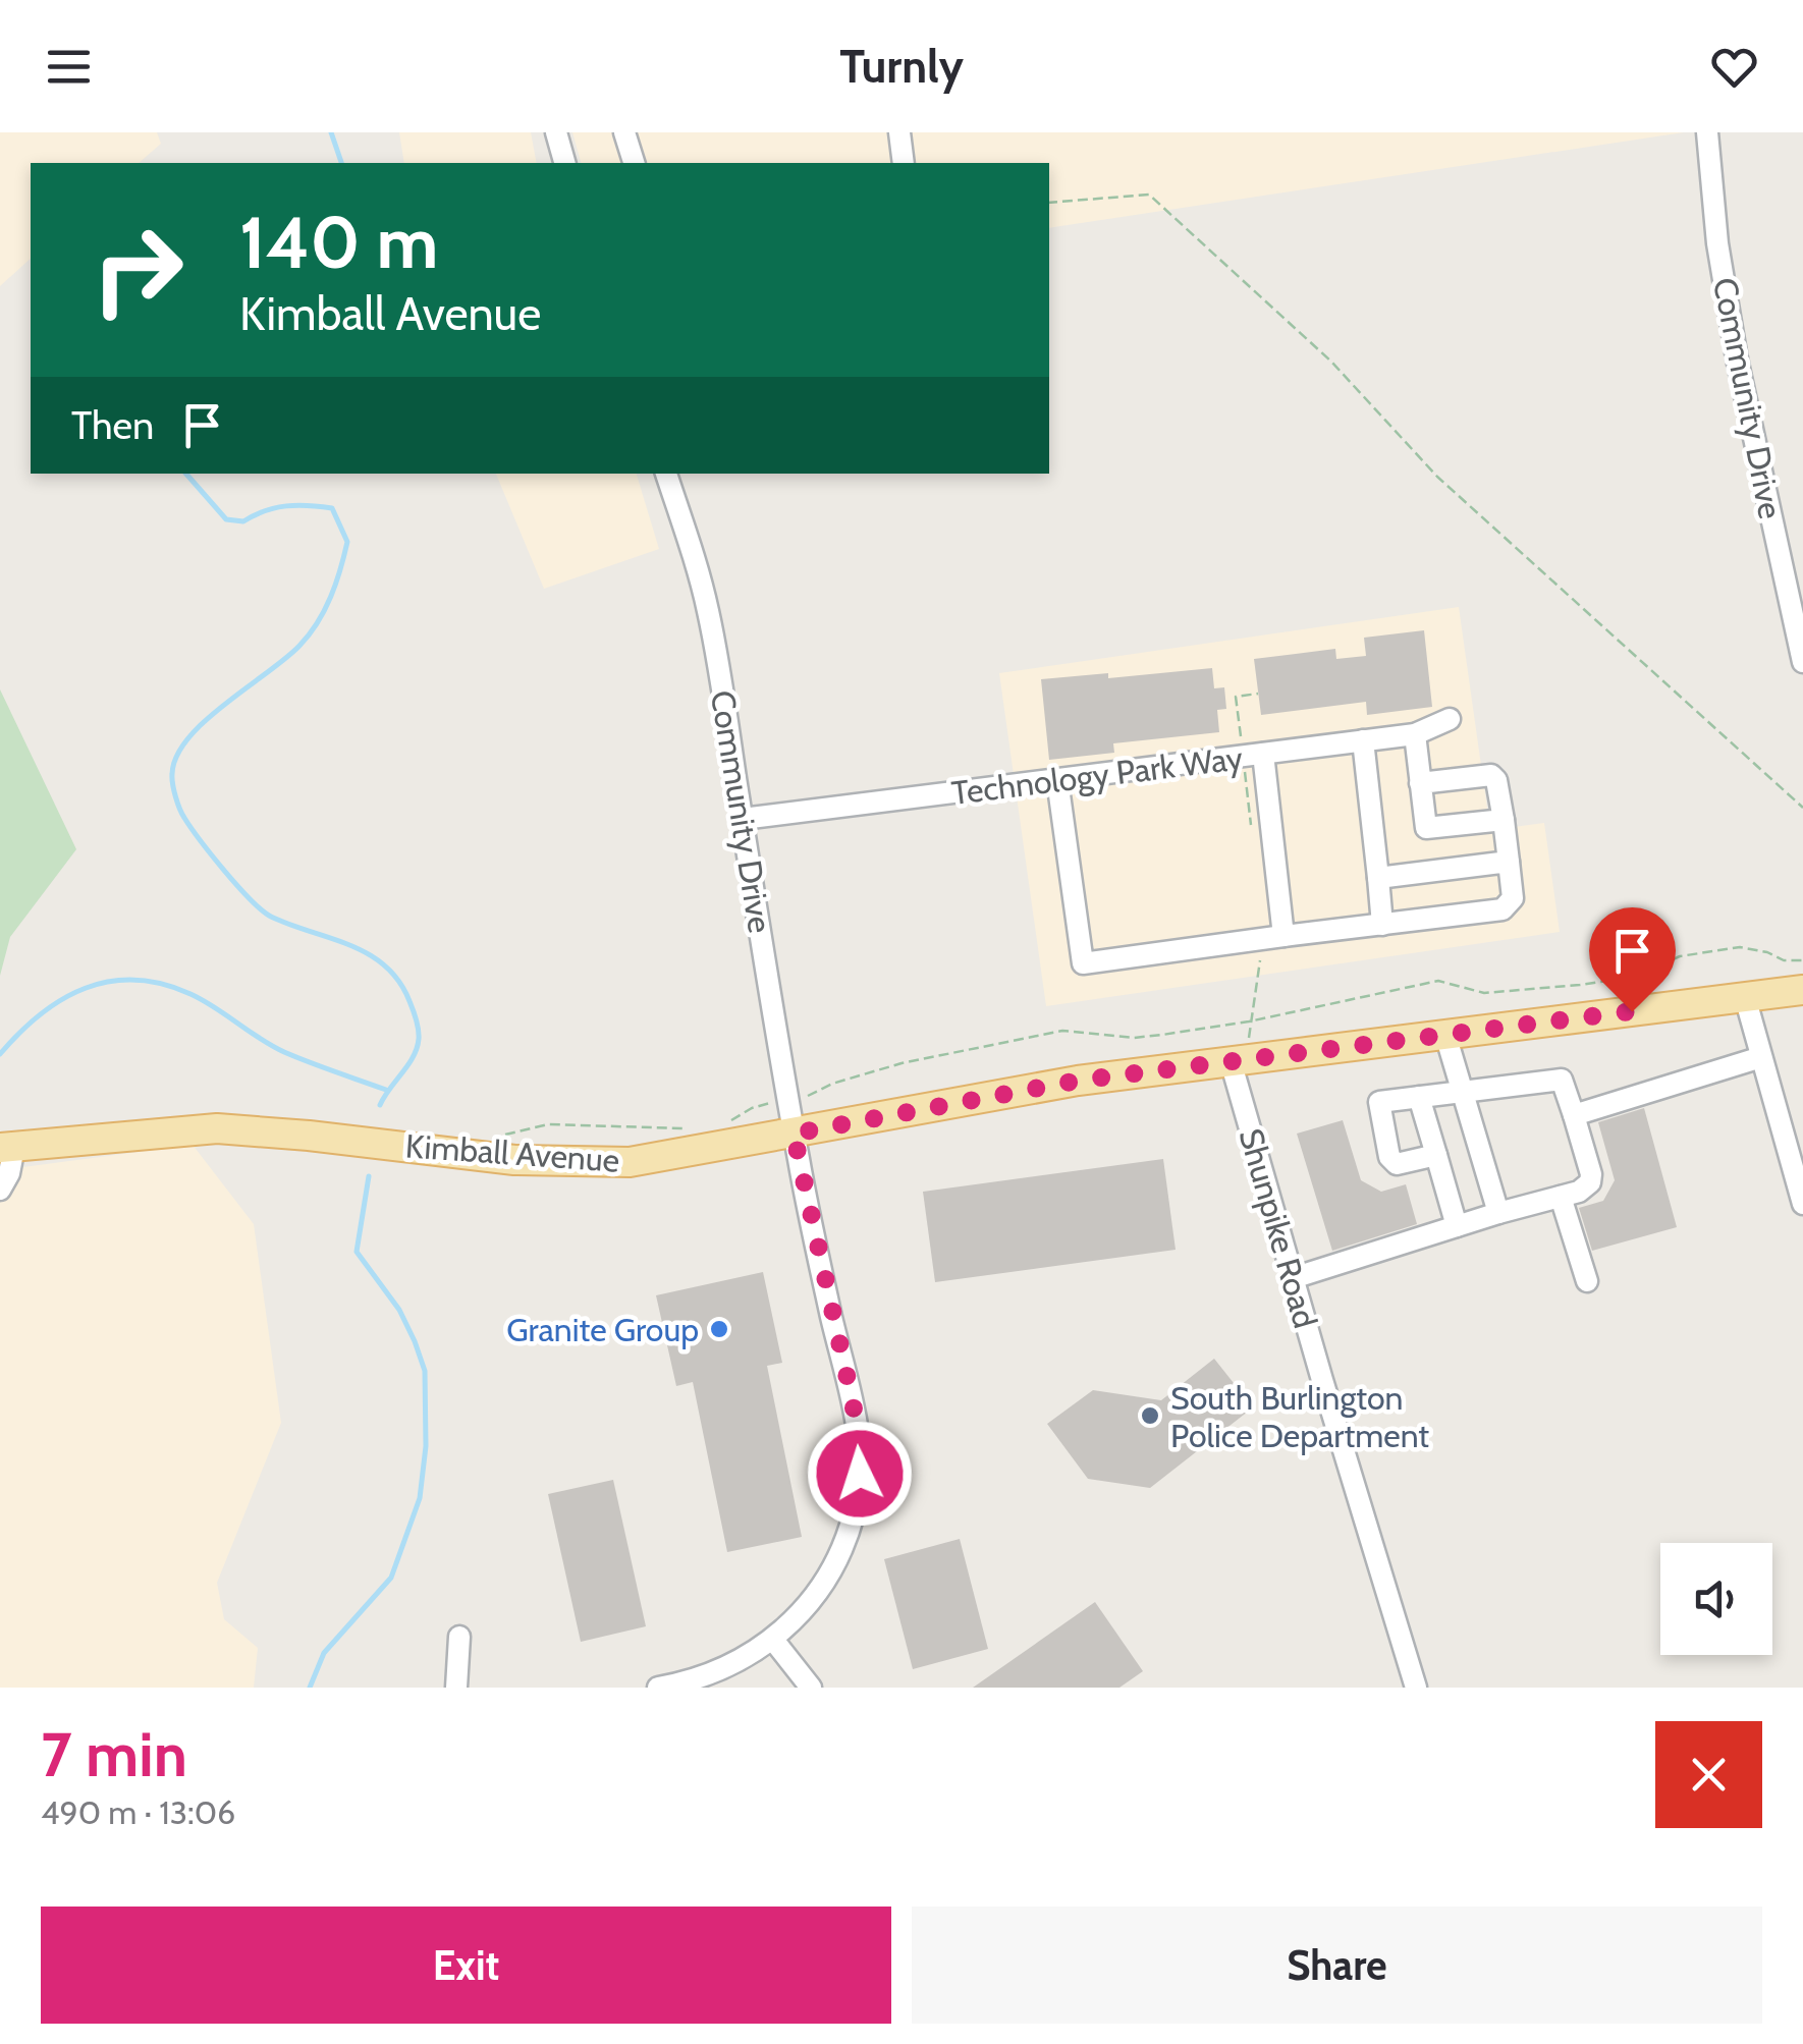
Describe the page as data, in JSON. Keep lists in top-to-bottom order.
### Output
{
  "streets": {
    "main road": ["Kimball Avenue"],
    "street": ["Community Drive", "Technology Park Way", "Shunpike Road"]
  },
  "crossings": [
    ["Community Drive", "Technology Park Way"],
    ["Community Drive", "Kimball Avenue"],
    ["Kimball Avenue", "Shunpike Road"]
  ],
  "places": ["Granite Group", "South Burlington Police Department"],
  "page": {
    "header": "Turnly",
    "turn": ["140 m", "Kimball Avenue"],
    "then": "Then",
    "heading": ["7 min", "490 m · 13:06"],
    "buttons": ["Exit", "Share"]
  }
}
